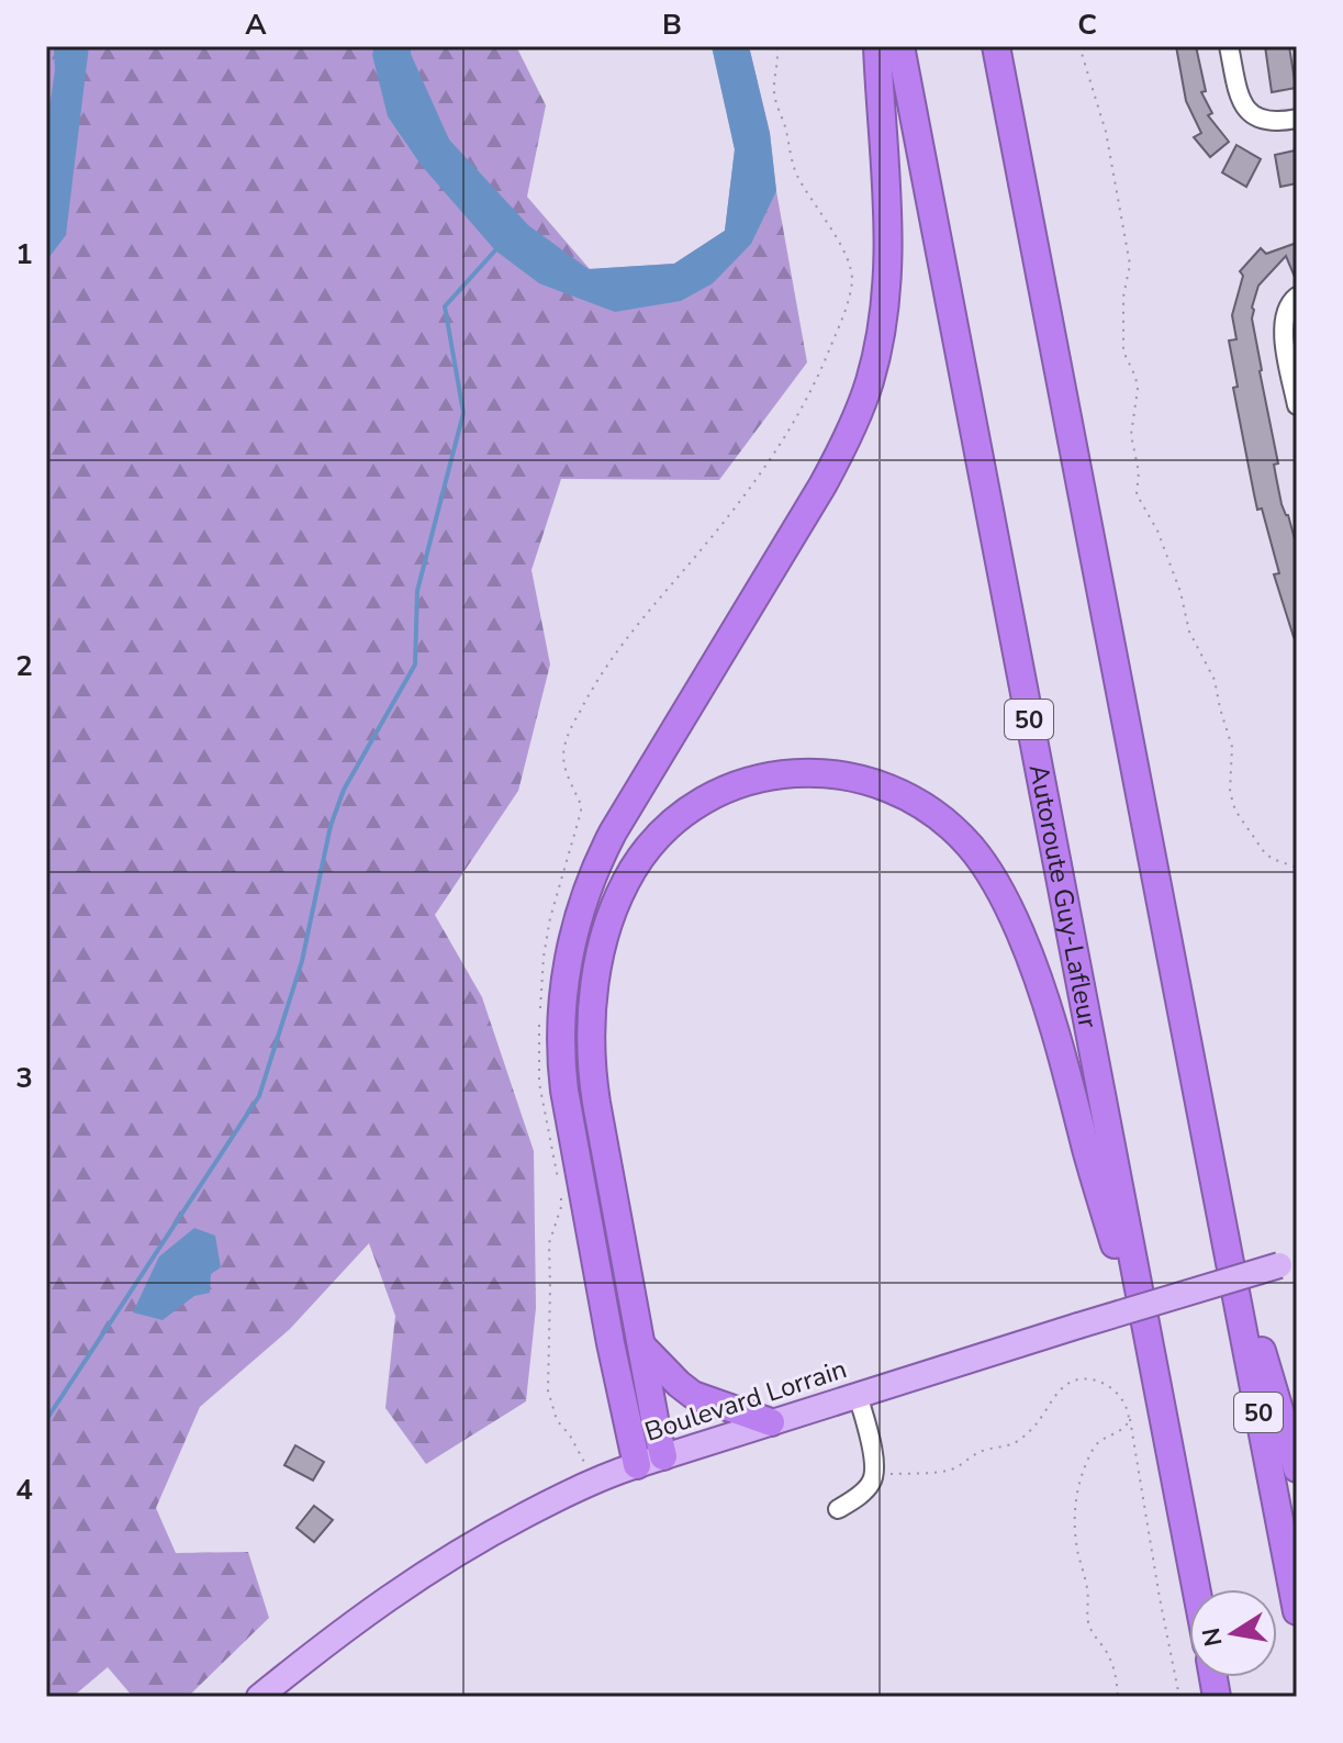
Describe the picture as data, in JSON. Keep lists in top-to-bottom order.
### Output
{
  "streets": {
    "highway": ["50", "Autoroute Guy-Lafleur"],
    "main road": ["Boulevard Lorrain"]
  },
  "north": "left",
  "grid": {
    "columns": ["A", "B", "C"],
    "rows": [
      "1",
      "2",
      "3",
      "4"
    ]
  }
}
